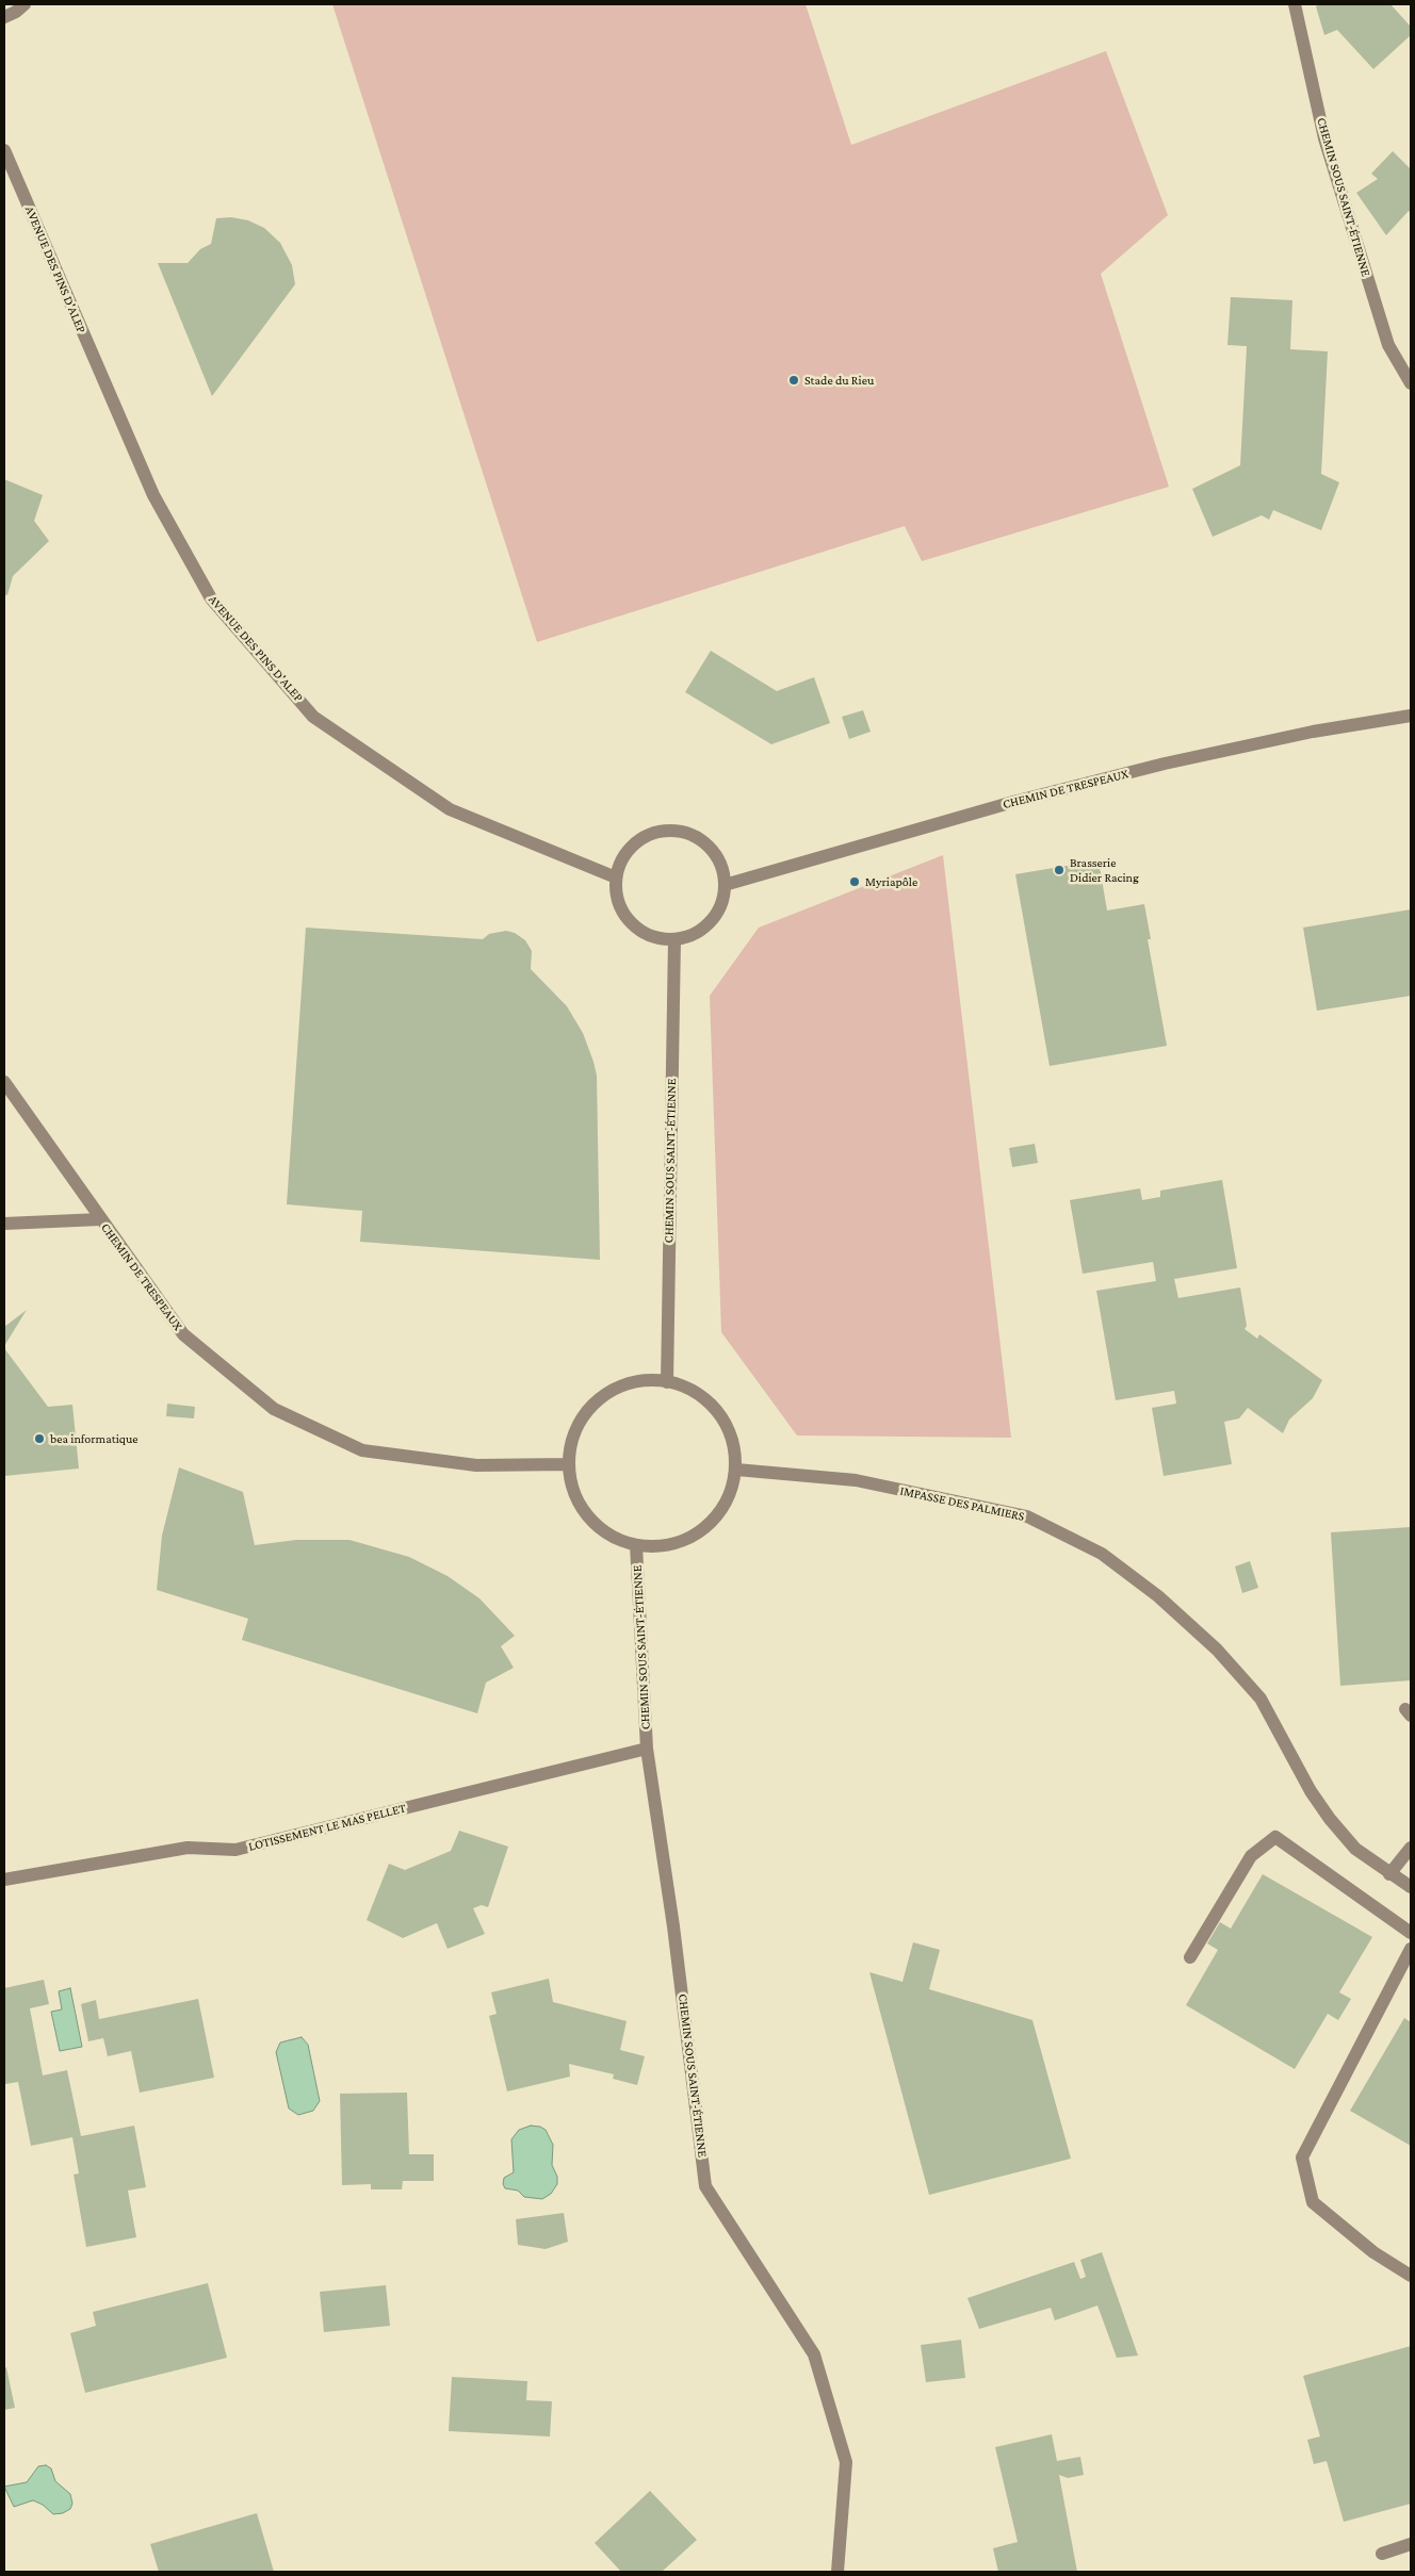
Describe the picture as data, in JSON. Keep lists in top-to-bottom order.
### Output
{
  "streets": {
    "street": [
      "CHEMIN SOUS SAINT-ÉTIENNE",
      "AVENUE DES PINS D'ALEP",
      "CHEMIN DE TRESPEAUX",
      "IMPASSE DES PALMIERS",
      "LOTISSEMENT LE MAS PELLET"
    ]
  },
  "crossings": [
    ["CHEMIN SOUS SAINT-ÉTIENNE", "AVENUE DES PINS D'ALEP"],
    ["CHEMIN SOUS SAINT-ÉTIENNE", "CHEMIN DE TRESPEAUX"],
    ["CHEMIN SOUS SAINT-ÉTIENNE", "IMPASSE DES PALMIERS"],
    ["CHEMIN SOUS SAINT-ÉTIENNE", "LOTISSEMENT LE MAS PELLET"],
    ["AVENUE DES PINS D'ALEP", "CHEMIN DE TRESPEAUX"],
    ["CHEMIN DE TRESPEAUX", "IMPASSE DES PALMIERS"]
  ],
  "places": [
    "Stade du Rieu",
    "Brasserie Didier Racing",
    "Myriapôle",
    "bea informatique"
  ]
}
